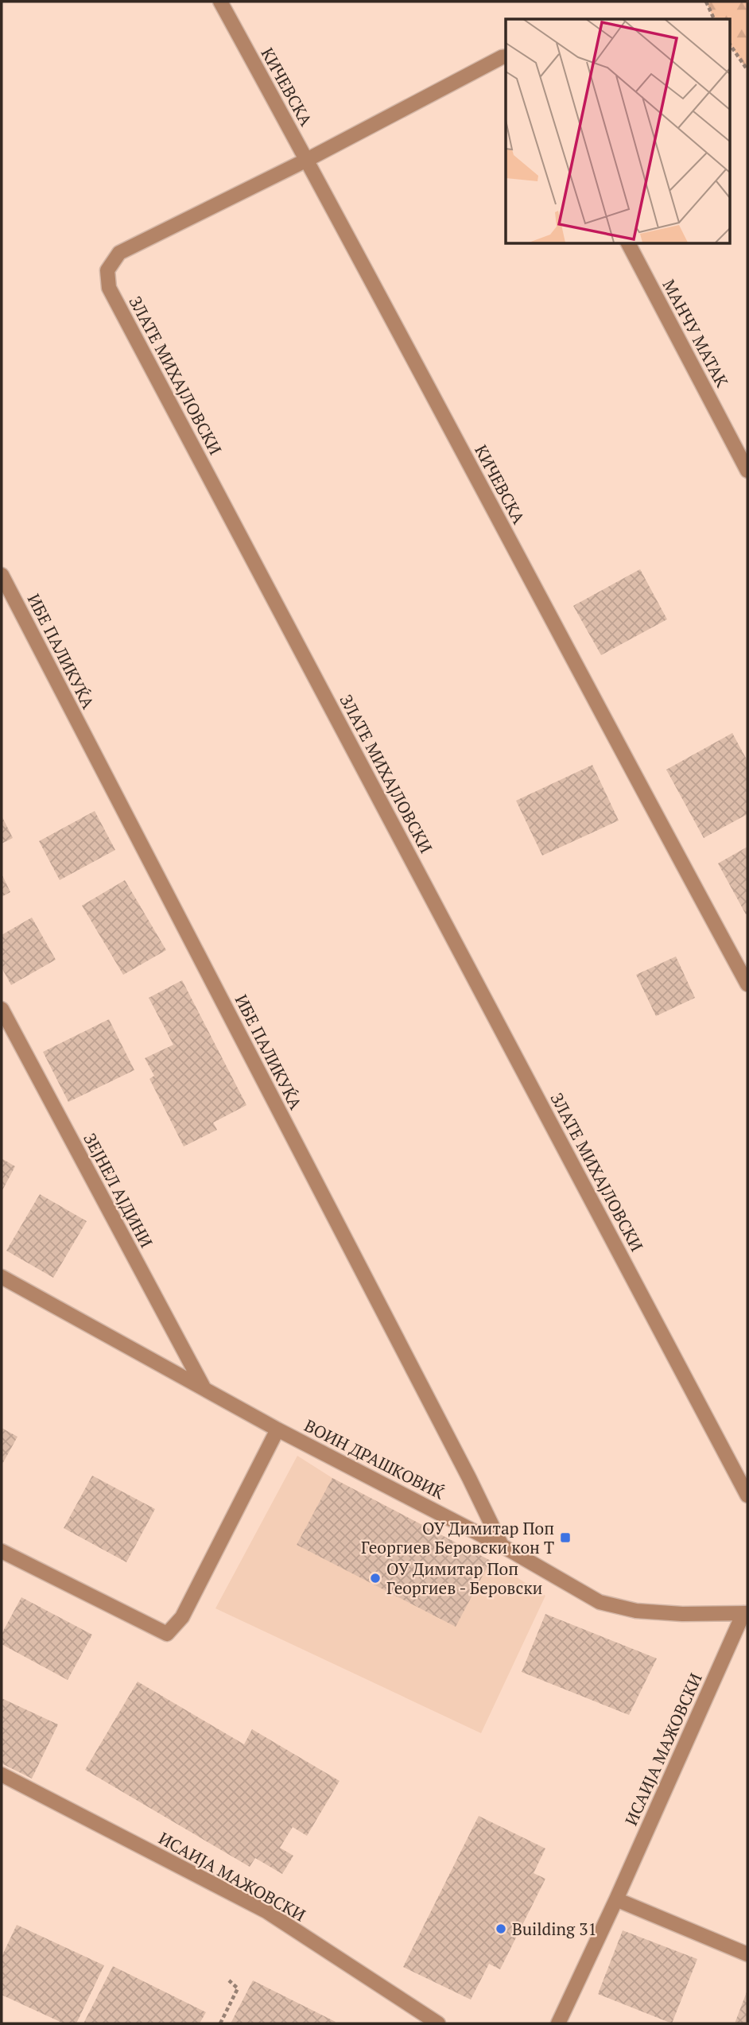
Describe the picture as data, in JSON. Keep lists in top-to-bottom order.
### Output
{
  "streets": {
    "street": [
      "КИЧЕВСКА",
      "МАНЧУ МАТАК",
      "ЗЛАТЕ МИХАЈЛОВСКИ",
      "ИБЕ ПАЛИКУЌА",
      "ЗЕЈНЕЛ АЈДИНИ",
      "ВОИН ДРАШКОВИЌ",
      "ИСАИЈА МАЖОВСКИ"
    ]
  },
  "crossings": [
    ["КИЧЕВСКА", "ЗЛАТЕ МИХАЈЛОВСКИ"],
    ["ИБЕ ПАЛИКУЌА", "ВОИН ДРАШКОВИЌ"],
    ["ЗЕЈНЕЛ АЈДИНИ", "ВОИН ДРАШКОВИЌ"],
    ["ВОИН ДРАШКОВИЌ", "ИСАИЈА МАЖОВСКИ"]
  ],
  "places": {
    "transit": ["ОУ Димитар Поп Георгиев Беровски кон Т"],
    "other": ["ОУ Димитар Поп Георгиев - Беровски", "Building 31"]
  }
}
